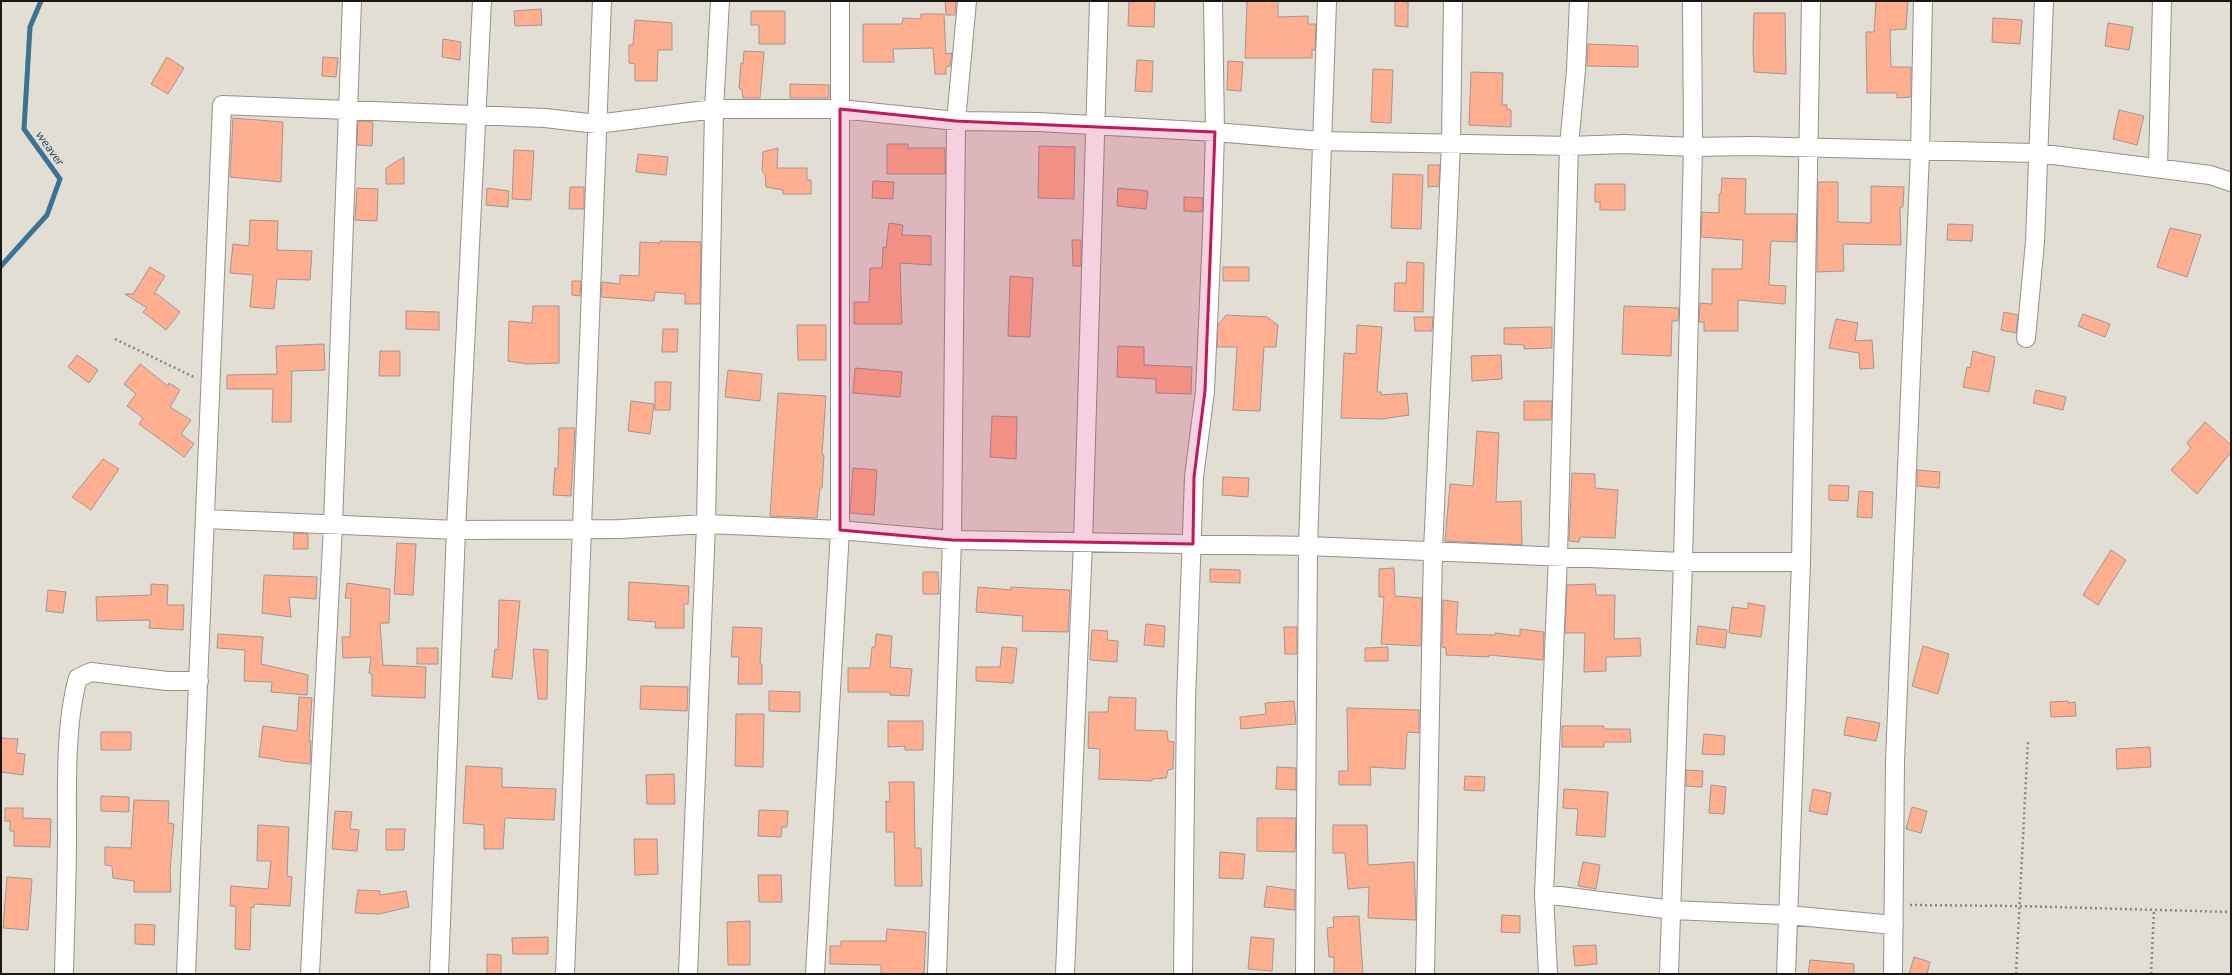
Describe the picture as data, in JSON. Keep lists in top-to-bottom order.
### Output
{
  "water": ["weaver"]
}
